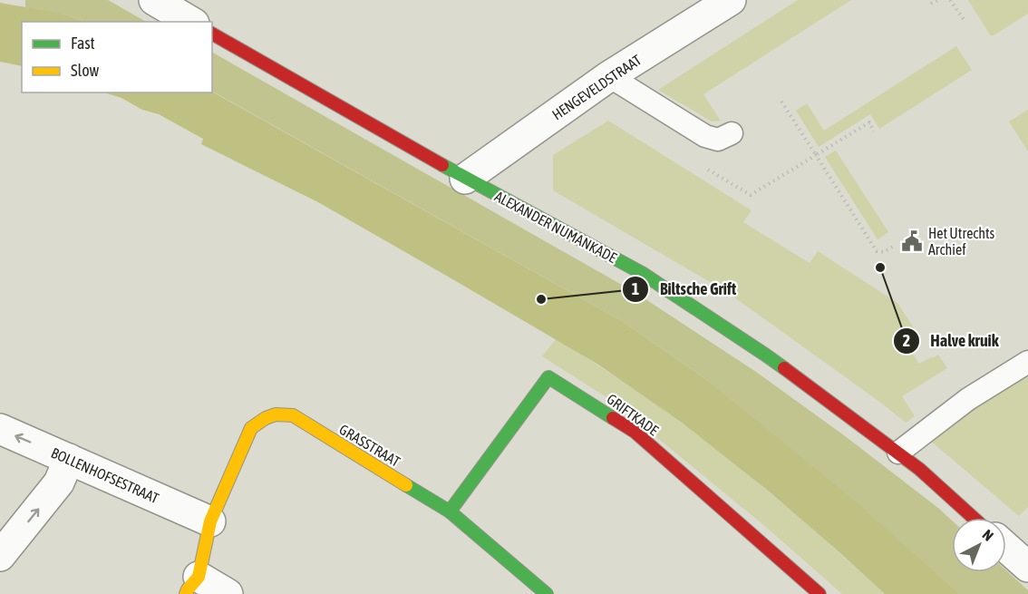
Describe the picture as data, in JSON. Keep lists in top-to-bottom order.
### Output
{
  "streets": {
    "street": [
      "HENGEVELDSTRAAT",
      "ALEXANDER NUMANKADE",
      "GRIFTKADE",
      "GRASSTRAAT",
      "BOLLENHOFSESTRAAT"
    ]
  },
  "crossings": [
    ["HENGEVELDSTRAAT", "ALEXANDER NUMANKADE"],
    ["GRIFTKADE", "GRASSTRAAT"],
    ["GRASSTRAAT", "BOLLENHOFSESTRAAT"]
  ],
  "places": {
    "public building": ["Het Utrechts Archief"],
    "other": ["Halve kruik", "Biltsche Grift"]
  },
  "legend": ["Fast", "Slow"],
  "north": "top right"
}
